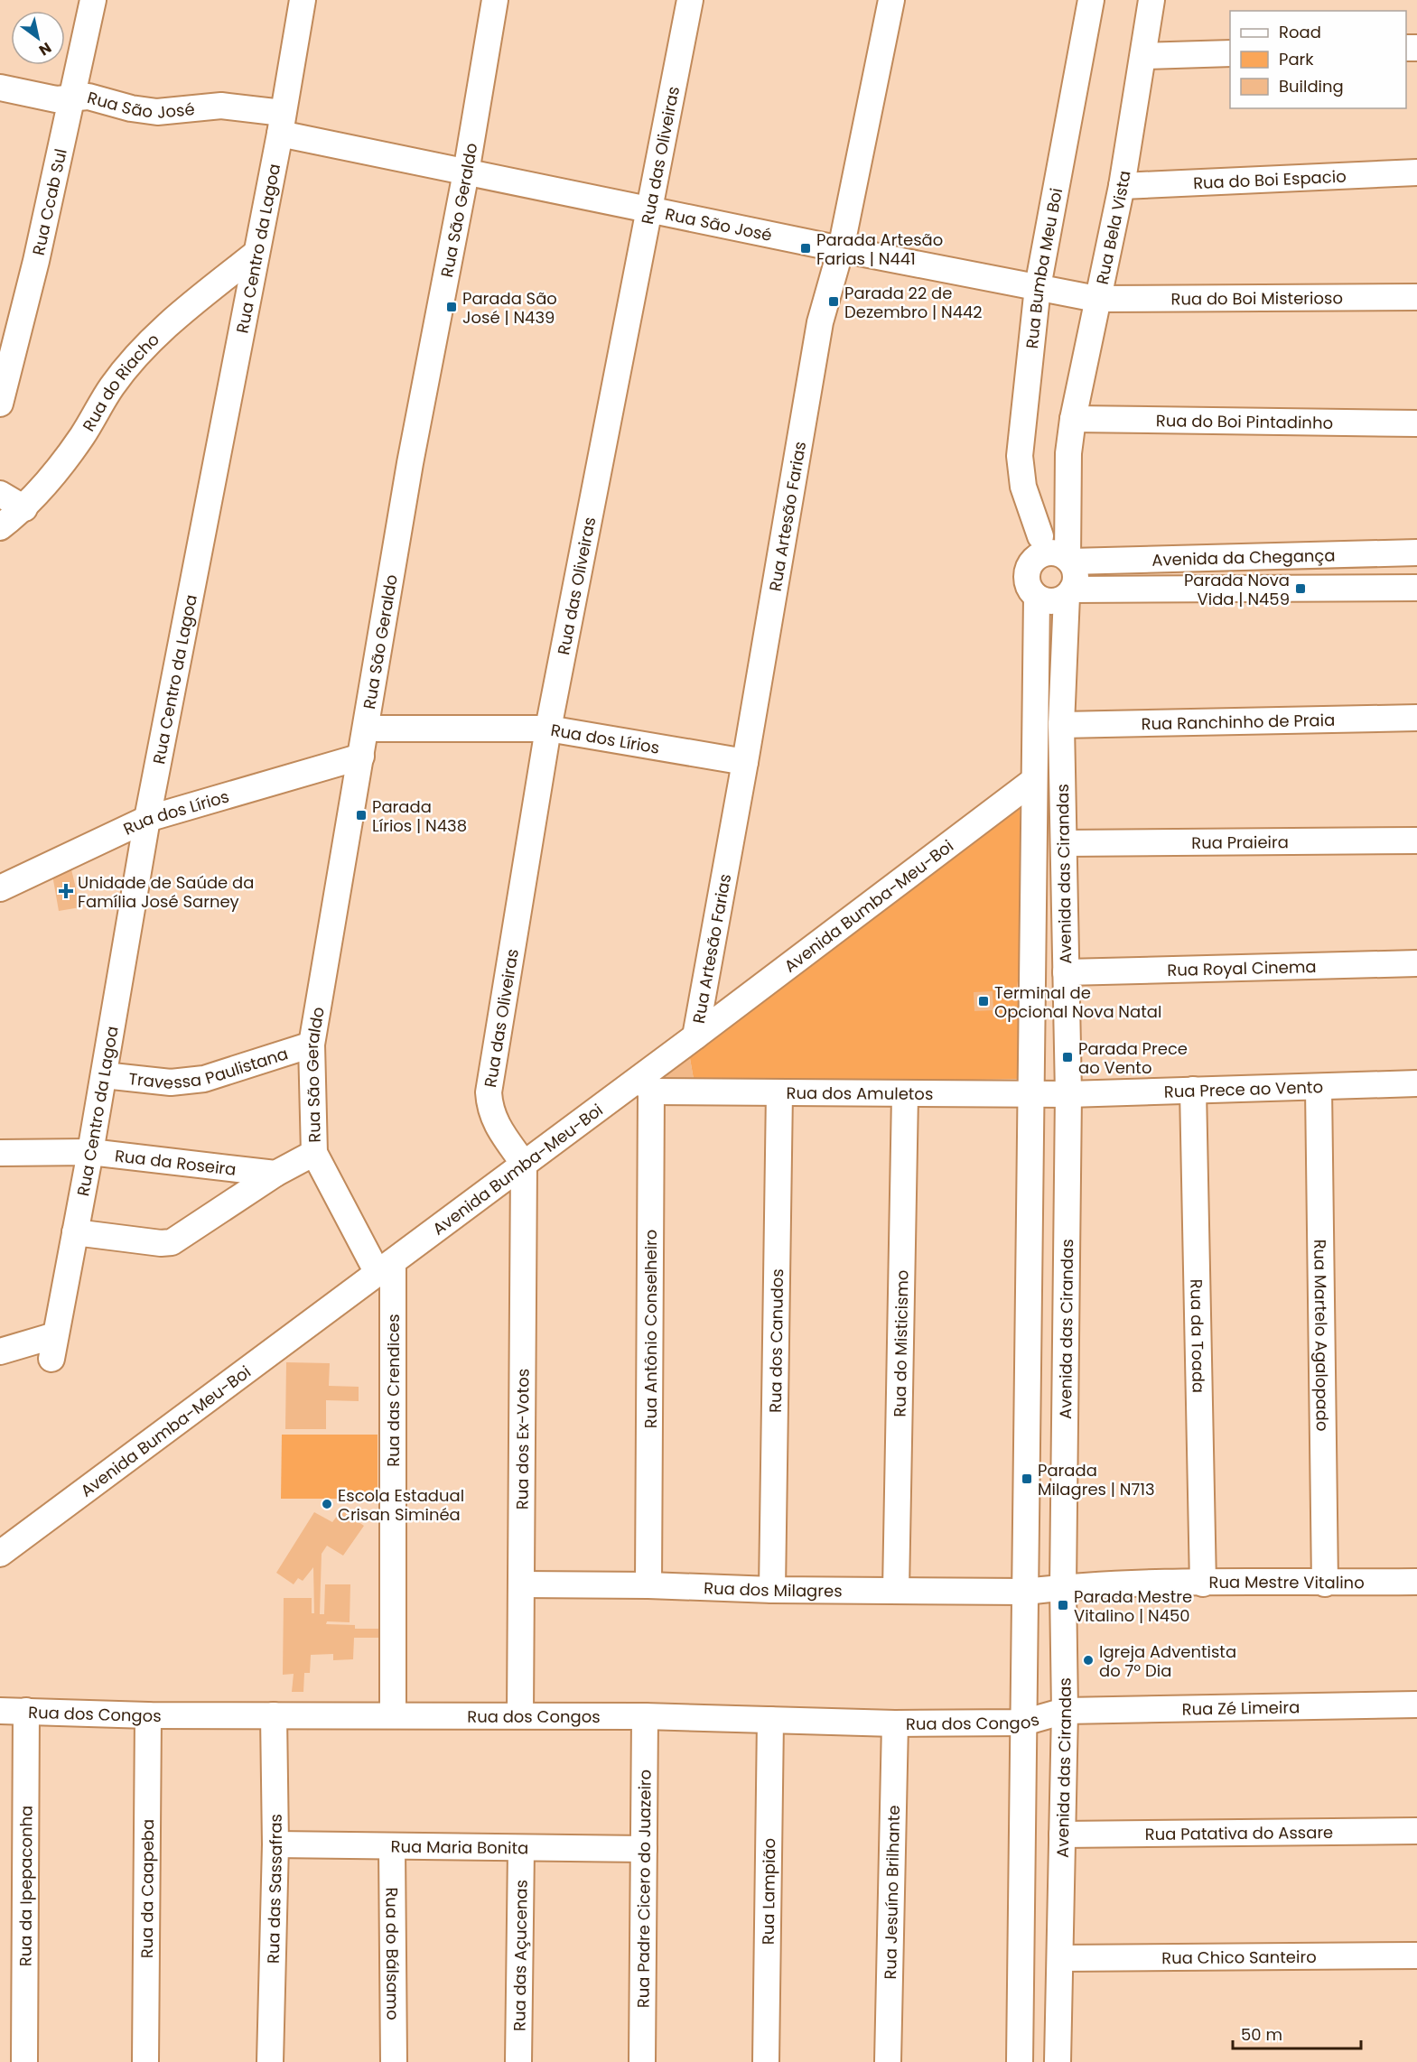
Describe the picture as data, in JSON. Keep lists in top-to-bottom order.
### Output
{
  "streets": {
    "street": [
      "Rua São José",
      "Rua das Oliveiras",
      "Rua do Boi Espacio",
      "Rua Ccab Sul",
      "Rua São Geraldo",
      "Rua Bela Vista",
      "Rua Centro da Lagoa",
      "Rua Bumba Meu Boi",
      "Rua do Boi Misterioso",
      "Rua do Riacho",
      "Rua do Boi Pintadinho",
      "Rua Artesão Farias",
      "Avenida da Chegança",
      "Rua Ranchinho de Praia",
      "Rua dos Lírios",
      "Rua Praieira",
      "Avenida das Cirandas",
      "Avenida Bumba-Meu-Boi",
      "Rua Royal Cinema",
      "Travessa Paulistana",
      "Rua Prece ao Vento",
      "Rua dos Amuletos",
      "Rua da Roseira",
      "Rua Antônio Conselheiro",
      "Rua Martelo Agalopado",
      "Rua da Toada",
      "Rua dos Canudos",
      "Rua do Misticismo",
      "Rua das Crendices",
      "Rua dos Ex-Votos",
      "Rua Mestre Vitalino",
      "Rua dos Milagres",
      "Rua Zé Limeira",
      "Rua dos Congos",
      "Rua Patativa do Assare",
      "Rua Maria Bonita",
      "Rua da Ipepaconha",
      "Rua da Caapeba",
      "Rua das Sassafras",
      "Rua Padre Cicero do Juazeiro",
      "Rua Lampião",
      "Rua Jesuíno Brilhante",
      "Rua do Bálsamo",
      "Rua das Açucenas",
      "Rua Chico Santeiro"
    ]
  },
  "crossings": [
    ["Rua São José", "Rua das Oliveiras"],
    ["Rua São José", "Rua Ccab Sul"],
    ["Rua São José", "Rua São Geraldo"],
    ["Rua São José", "Rua Bela Vista"],
    ["Rua São José", "Rua Centro da Lagoa"],
    ["Rua São José", "Rua Bumba Meu Boi"],
    ["Rua São José", "Rua do Boi Misterioso"],
    ["Rua São José", "Rua Artesão Farias"],
    ["Rua das Oliveiras", "Rua dos Lírios"],
    ["Rua das Oliveiras", "Avenida Bumba-Meu-Boi"],
    ["Rua das Oliveiras", "Rua dos Ex-Votos"],
    ["Rua do Boi Espacio", "Rua Bela Vista"],
    ["Rua São Geraldo", "Rua dos Lírios"],
    ["Rua São Geraldo", "Avenida Bumba-Meu-Boi"],
    ["Rua São Geraldo", "Travessa Paulistana"],
    ["Rua São Geraldo", "Rua das Crendices"],
    ["Rua Bela Vista", "Rua do Boi Misterioso"],
    ["Rua Bela Vista", "Rua do Boi Pintadinho"],
    ["Rua Centro da Lagoa", "Rua do Riacho"],
    ["Rua Centro da Lagoa", "Rua dos Lírios"],
    ["Rua Centro da Lagoa", "Travessa Paulistana"],
    ["Rua Centro da Lagoa", "Rua da Roseira"],
    ["Rua Bumba Meu Boi", "Avenida da Chegança"],
    ["Rua Bumba Meu Boi", "Avenida das Cirandas"],
    ["Rua Artesão Farias", "Rua dos Lírios"],
    ["Rua Artesão Farias", "Avenida Bumba-Meu-Boi"],
    ["Avenida da Chegança", "Avenida das Cirandas"],
    ["Rua Ranchinho de Praia", "Avenida das Cirandas"],
    ["Rua Praieira", "Avenida das Cirandas"],
    ["Avenida das Cirandas", "Avenida Bumba-Meu-Boi"],
    ["Avenida das Cirandas", "Rua Royal Cinema"],
    ["Avenida das Cirandas", "Rua Prece ao Vento"],
    ["Avenida das Cirandas", "Rua dos Amuletos"],
    ["Avenida das Cirandas", "Rua Mestre Vitalino"],
    ["Avenida das Cirandas", "Rua dos Milagres"],
    ["Avenida das Cirandas", "Rua Zé Limeira"],
    ["Avenida das Cirandas", "Rua dos Congos"],
    ["Avenida das Cirandas", "Rua Patativa do Assare"],
    ["Avenida das Cirandas", "Rua Chico Santeiro"],
    ["Avenida Bumba-Meu-Boi", "Rua dos Amuletos"],
    ["Avenida Bumba-Meu-Boi", "Rua Antônio Conselheiro"],
    ["Avenida Bumba-Meu-Boi", "Rua das Crendices"],
    ["Avenida Bumba-Meu-Boi", "Rua dos Ex-Votos"],
    ["Rua Prece ao Vento", "Rua dos Amuletos"],
    ["Rua Prece ao Vento", "Rua Martelo Agalopado"],
    ["Rua Prece ao Vento", "Rua da Toada"],
    ["Rua dos Amuletos", "Rua Antônio Conselheiro"],
    ["Rua dos Amuletos", "Rua dos Canudos"],
    ["Rua dos Amuletos", "Rua do Misticismo"],
    ["Rua Antônio Conselheiro", "Rua dos Milagres"],
    ["Rua Martelo Agalopado", "Rua Mestre Vitalino"],
    ["Rua da Toada", "Rua Mestre Vitalino"],
    ["Rua dos Canudos", "Rua dos Milagres"],
    ["Rua do Misticismo", "Rua dos Milagres"],
    ["Rua das Crendices", "Rua dos Congos"],
    ["Rua dos Ex-Votos", "Rua dos Milagres"],
    ["Rua dos Ex-Votos", "Rua dos Congos"],
    ["Rua Mestre Vitalino", "Rua dos Milagres"],
    ["Rua Zé Limeira", "Rua dos Congos"],
    ["Rua dos Congos", "Rua da Ipepaconha"],
    ["Rua dos Congos", "Rua da Caapeba"],
    ["Rua dos Congos", "Rua das Sassafras"],
    ["Rua dos Congos", "Rua Padre Cicero do Juazeiro"],
    ["Rua dos Congos", "Rua Lampião"],
    ["Rua dos Congos", "Rua Jesuíno Brilhante"],
    ["Rua Maria Bonita", "Rua das Sassafras"],
    ["Rua Maria Bonita", "Rua Padre Cicero do Juazeiro"],
    ["Rua Maria Bonita", "Rua do Bálsamo"],
    ["Rua Maria Bonita", "Rua das Açucenas"]
  ],
  "places": {
    "transit": [
      "Parada Artesão Farias | N441",
      "Parada 22 de Dezembro | N442",
      "Parada São José | N439",
      "Parada Nova Vida | N459",
      "Parada Lírios | N438",
      "Terminal de Opcional Nova Natal",
      "Parada Prece ao Vento",
      "Parada Milagres | N713",
      "Parada Mestre Vitalino | N450"
    ],
    "health": ["Unidade de Saúde da Família José Sarney"],
    "other": ["Escola Estadual Crisan Siminéa", "Igreja Adventista do 7º Dia"]
  },
  "legend": ["Road", "Park", "Building"],
  "scale_bar": "50 m",
  "north": "bottom right"
}
